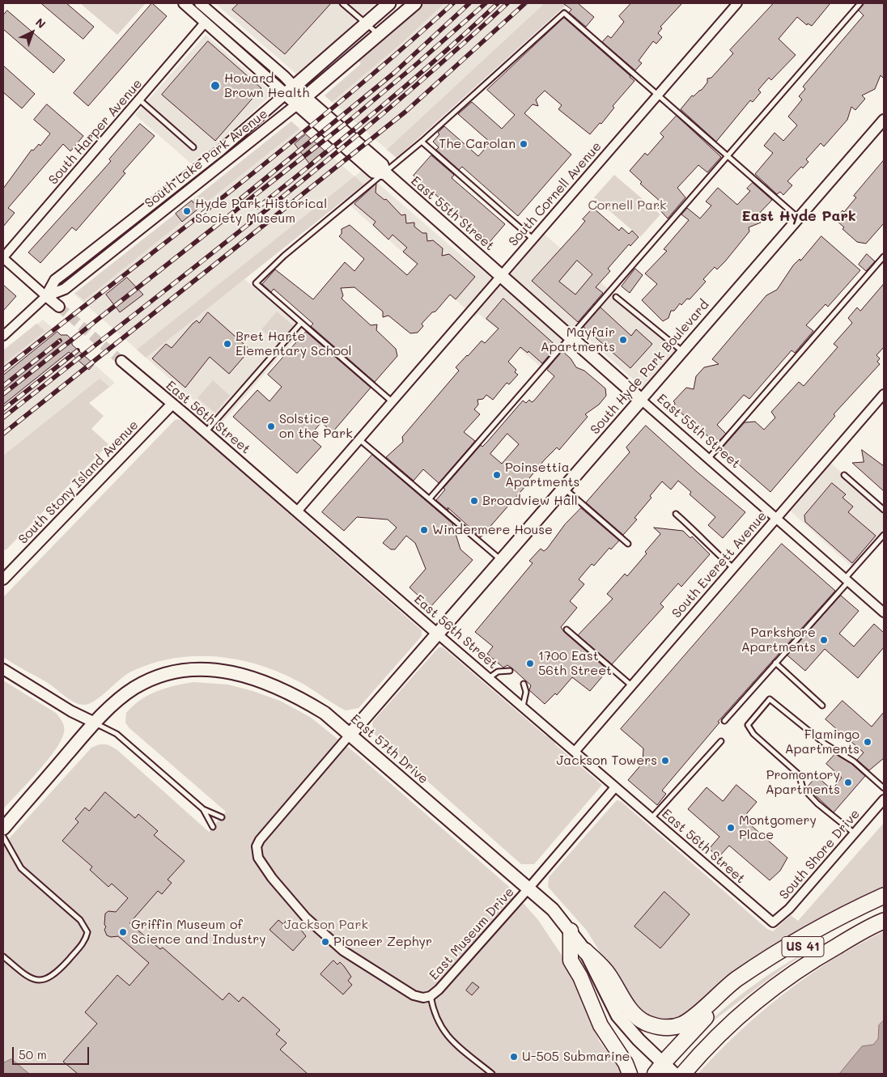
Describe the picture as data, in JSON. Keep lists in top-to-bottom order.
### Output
{
  "streets": {
    "highway": ["US 41"],
    "main road": [
      "South Lake Park Avenue",
      "East 55th Street",
      "South Hyde Park Boulevard",
      "East 57th Drive"
    ],
    "street": [
      "South Harper Avenue",
      "South Cornell Avenue",
      "East 56th Street",
      "South Stony Island Avenue",
      "South Everett Avenue",
      "South Shore Drive",
      "East Museum Drive"
    ]
  },
  "crossings": [
    ["South Harper Avenue", "East 55th Street"],
    ["South Lake Park Avenue", "East 55th Street"],
    ["South Cornell Avenue", "East 55th Street"],
    ["South Cornell Avenue", "East 56th Street"],
    ["East 55th Street", "South Hyde Park Boulevard"],
    ["East 55th Street", "South Everett Avenue"],
    ["South Hyde Park Boulevard", "East 56th Street"],
    ["South Hyde Park Boulevard", "East 57th Drive"],
    ["South Hyde Park Boulevard", "East Museum Drive"],
    ["East 56th Street", "South Stony Island Avenue"],
    ["East 56th Street", "South Everett Avenue"],
    ["East 56th Street", "South Shore Drive"],
    ["East 56th Street", "East Museum Drive"],
    ["East 57th Drive", "East Museum Drive"]
  ],
  "districts": ["East Hyde Park"],
  "parks": ["Cornell Park", "Jackson Park"],
  "places": [
    "Howard Brown Health",
    "The Carolan",
    "Hyde Park Historical Society Museum",
    "Mayfair Apartments",
    "Bret Harte Elementary School",
    "Solstice on the Park",
    "Poinsettia Apartments",
    "Broadview Hall",
    "Windermere House",
    "Parkshore Apartments",
    "1700 East 56th Street",
    "Flamingo Apartments",
    "Jackson Towers",
    "Promontory Apartments",
    "Montgomery Place",
    "Griffin Museum of Science and Industry",
    "Pioneer Zephyr",
    "U-505 Submarine"
  ],
  "scale_bar": "50 m",
  "north": "top right"
}
